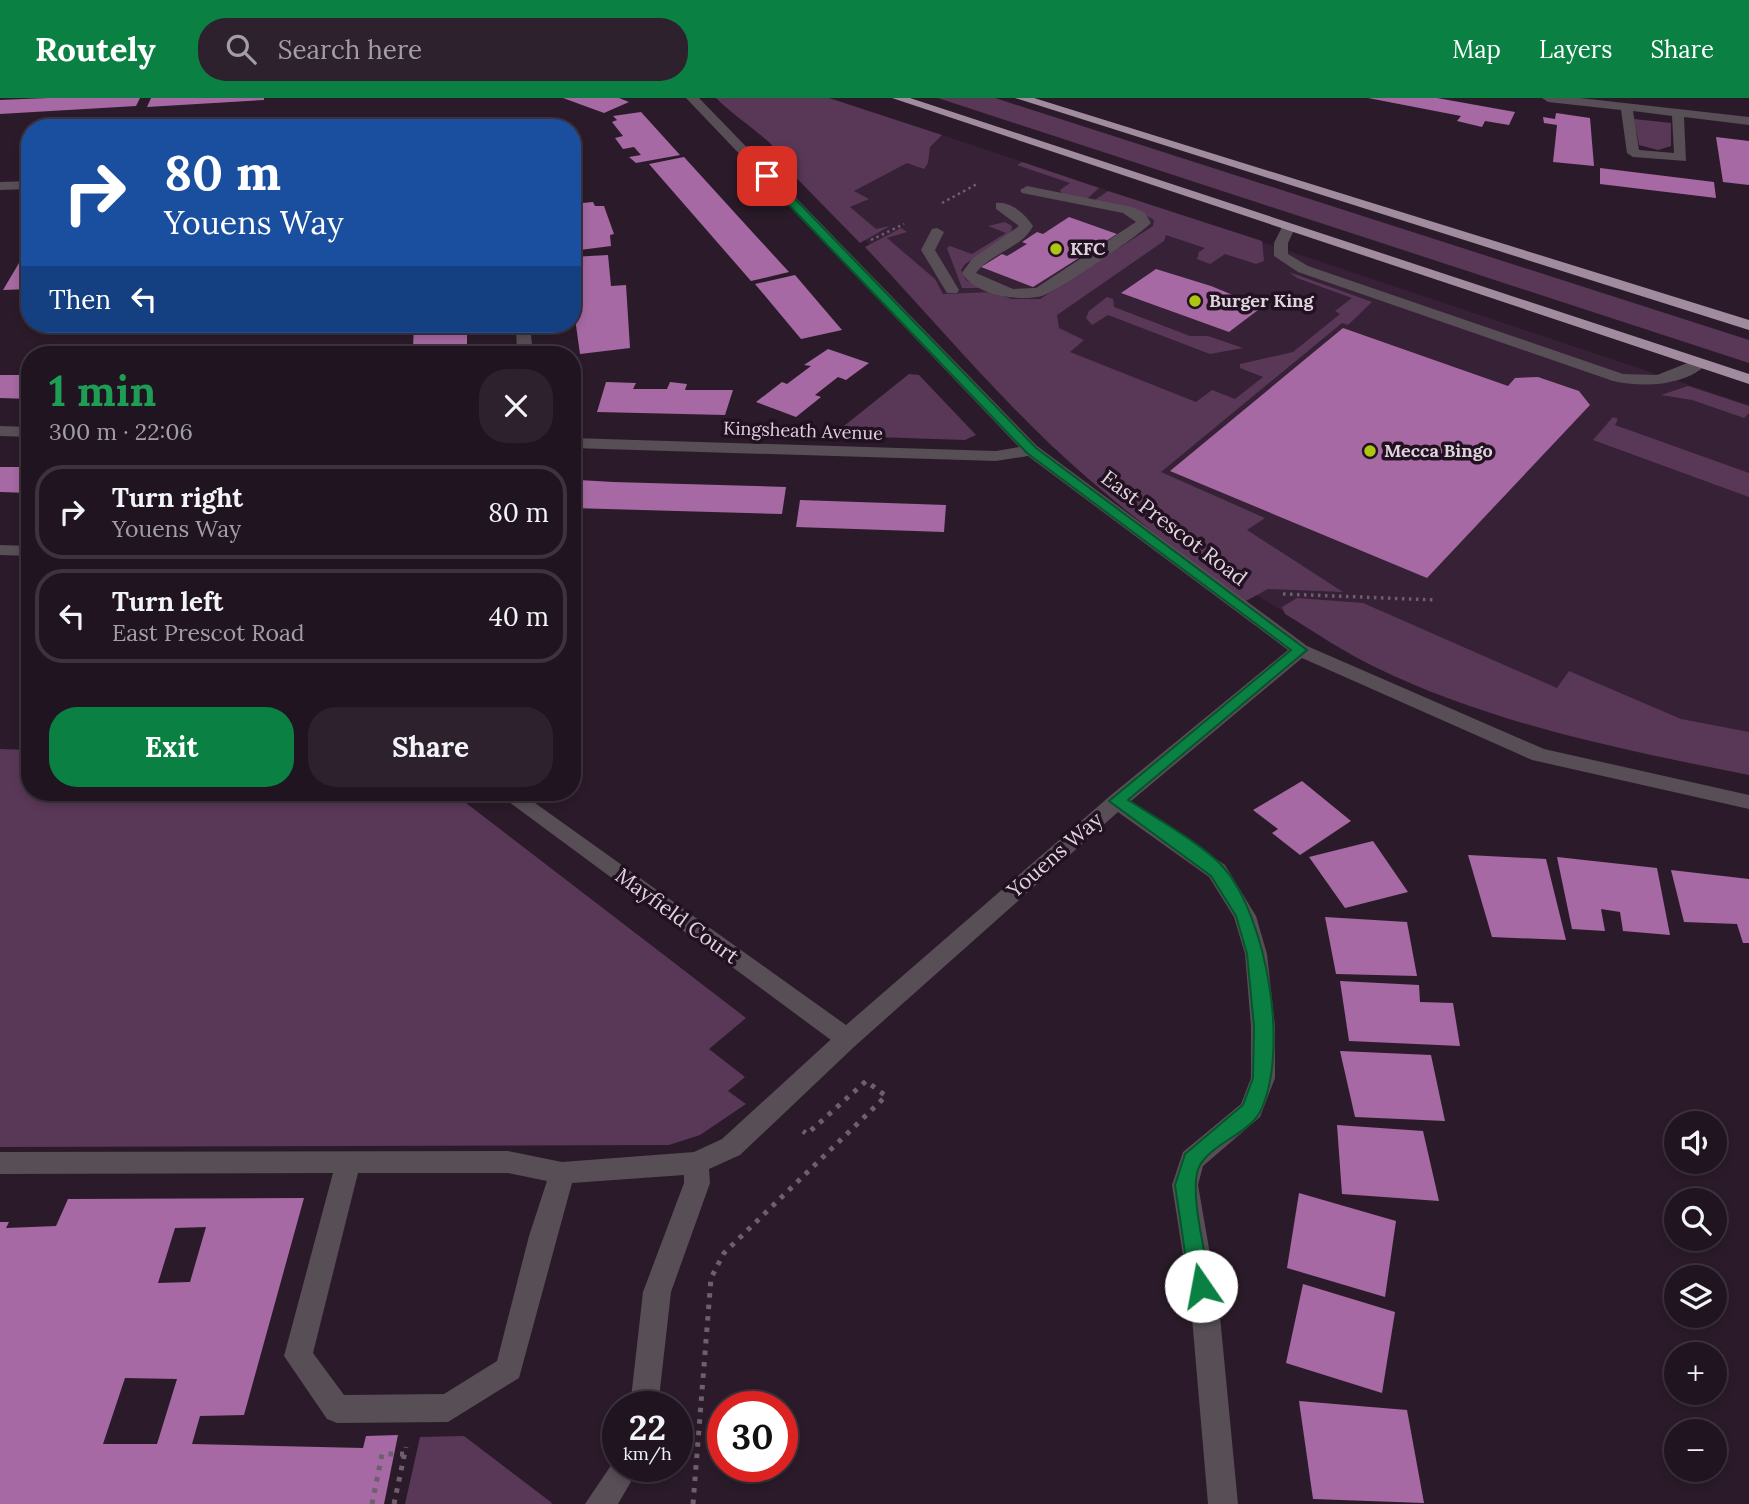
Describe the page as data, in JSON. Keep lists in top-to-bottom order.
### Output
{
  "streets": {
    "street": [
      "Kingsheath Avenue",
      "East Prescot Road",
      "Youens Way",
      "Mayfield Court"
    ]
  },
  "crossings": [
    ["Kingsheath Avenue", "East Prescot Road"],
    ["East Prescot Road", "Youens Way"],
    ["Youens Way", "Mayfield Court"]
  ],
  "places": ["KFC", "Burger King", "Mecca Bingo"],
  "page": {
    "header": "Routely",
    "search": "Search here",
    "nav": ["Map", "Layers", "Share"],
    "turn": ["80 m", "Youens Way"],
    "then": "Then",
    "heading": ["1 min", "300 m · 22:06"],
    "list": [
      {
        "name": "Turn right",
        "note": "Youens Way",
        "value": "80 m"
      },
      {
        "name": "Turn left",
        "note": "East Prescot Road",
        "value": "40 m"
      }
    ],
    "buttons": ["Exit", "Share"],
    "map_buttons": ["+", "−"],
    "speed": "22 km/h",
    "limit": "30"
  }
}
